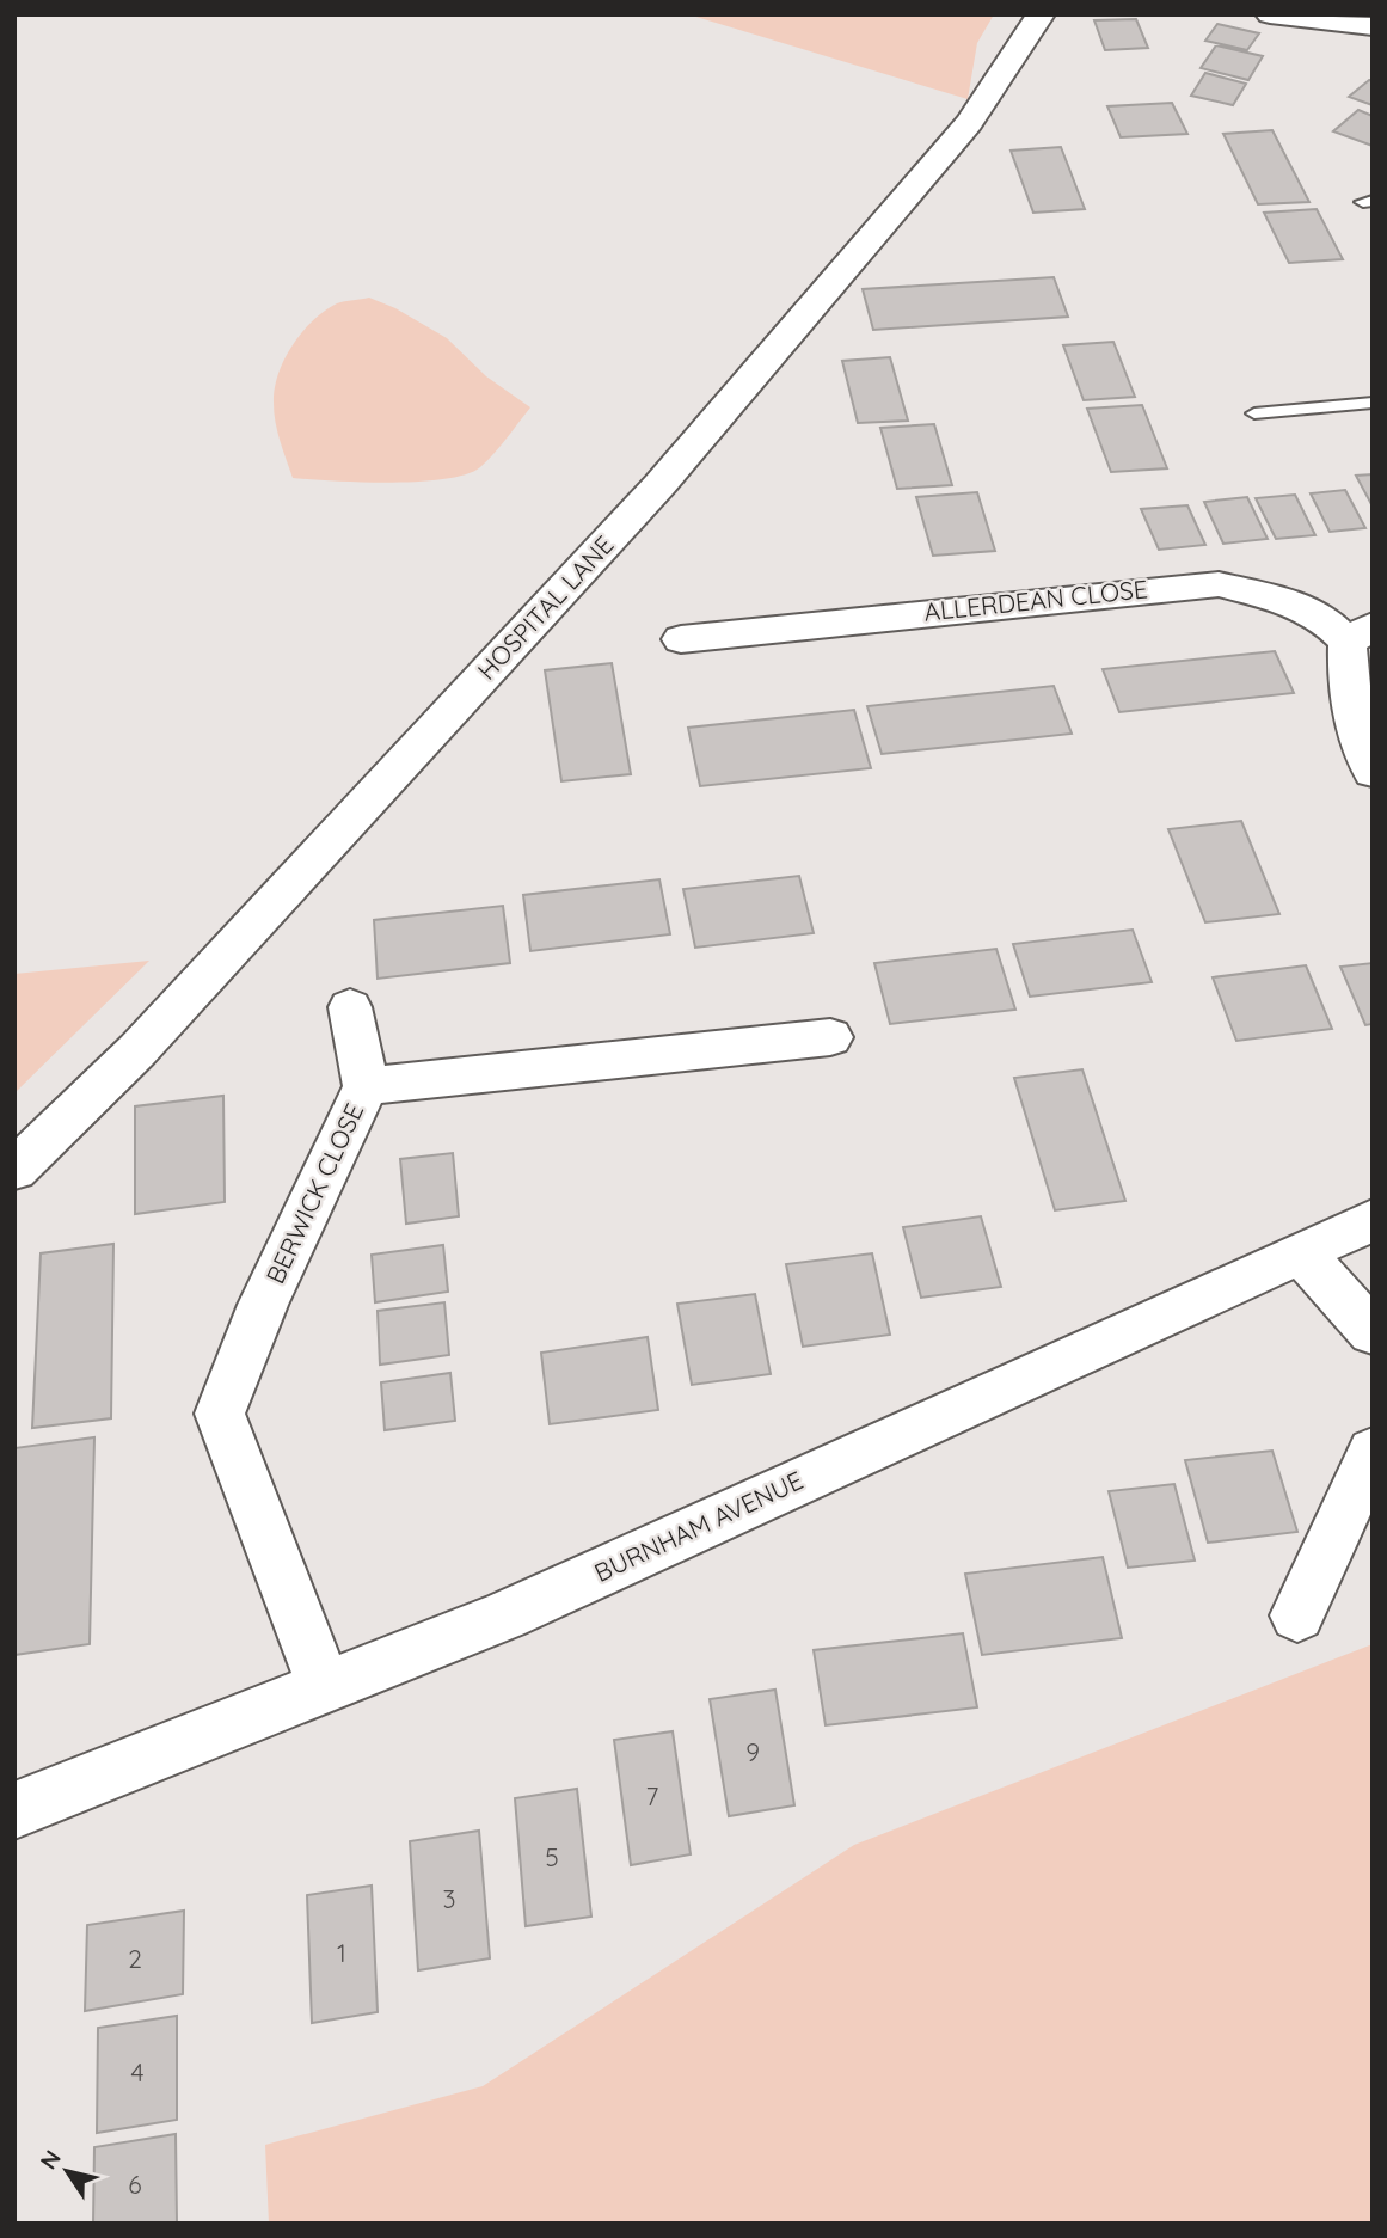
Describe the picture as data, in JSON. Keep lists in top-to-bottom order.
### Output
{
  "streets": {
    "street": [
      "ALLERDEAN CLOSE",
      "HOSPITAL LANE",
      "BERWICK CLOSE",
      "BURNHAM AVENUE"
    ]
  },
  "crossings": [
    ["BERWICK CLOSE", "BURNHAM AVENUE"]
  ],
  "house_numbers": [
    "9",
    "7",
    "5",
    "3",
    "1",
    "2",
    "4",
    "6"
  ],
  "north": "top left"
}
